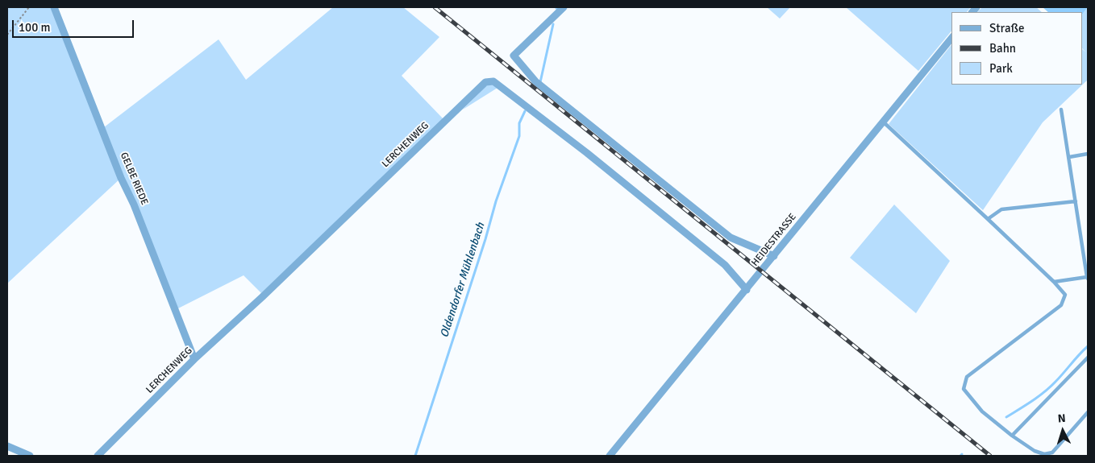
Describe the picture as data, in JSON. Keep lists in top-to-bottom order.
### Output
{
  "streets": {
    "street": ["LERCHENWEG", "GELBE RIEDE", "HEIDESTRASSE"]
  },
  "crossings": [
    ["LERCHENWEG", "GELBE RIEDE"],
    ["LERCHENWEG", "HEIDESTRASSE"]
  ],
  "water": ["Oldendorfer Mühlenbach"],
  "legend": ["Straße", "Bahn", "Park"],
  "scale_bar": "100 m",
  "north": "top"
}
